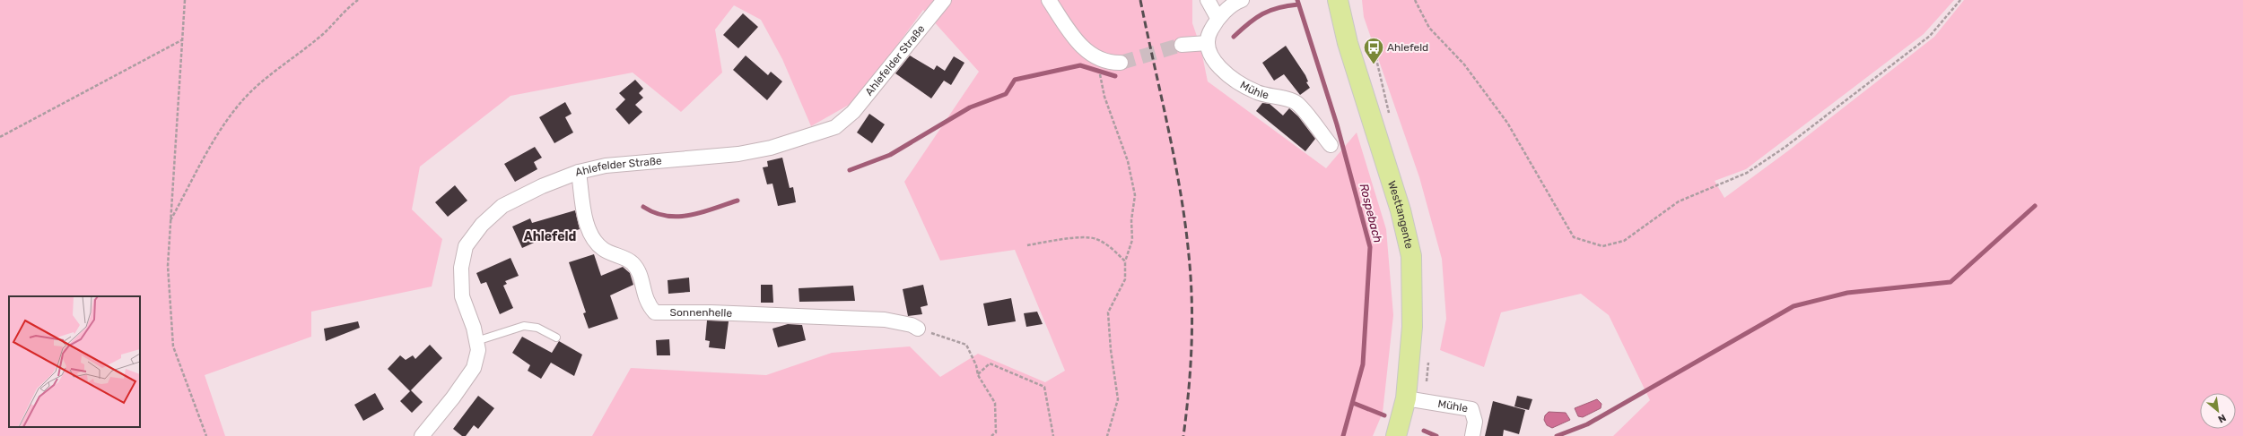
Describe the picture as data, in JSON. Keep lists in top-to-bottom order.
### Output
{
  "streets": {
    "main road": ["Westtangente"],
    "street": ["Ahlefelder Straße", "Mühle", "Sonnenhelle"]
  },
  "crossings": [
    ["Ahlefelder Straße", "Sonnenhelle"],
    ["Mühle", "Westtangente"]
  ],
  "districts": ["Ahlefeld"],
  "water": ["Rospebach"],
  "places": {
    "bus stop": ["Ahlefeld"]
  },
  "north": "bottom right"
}
